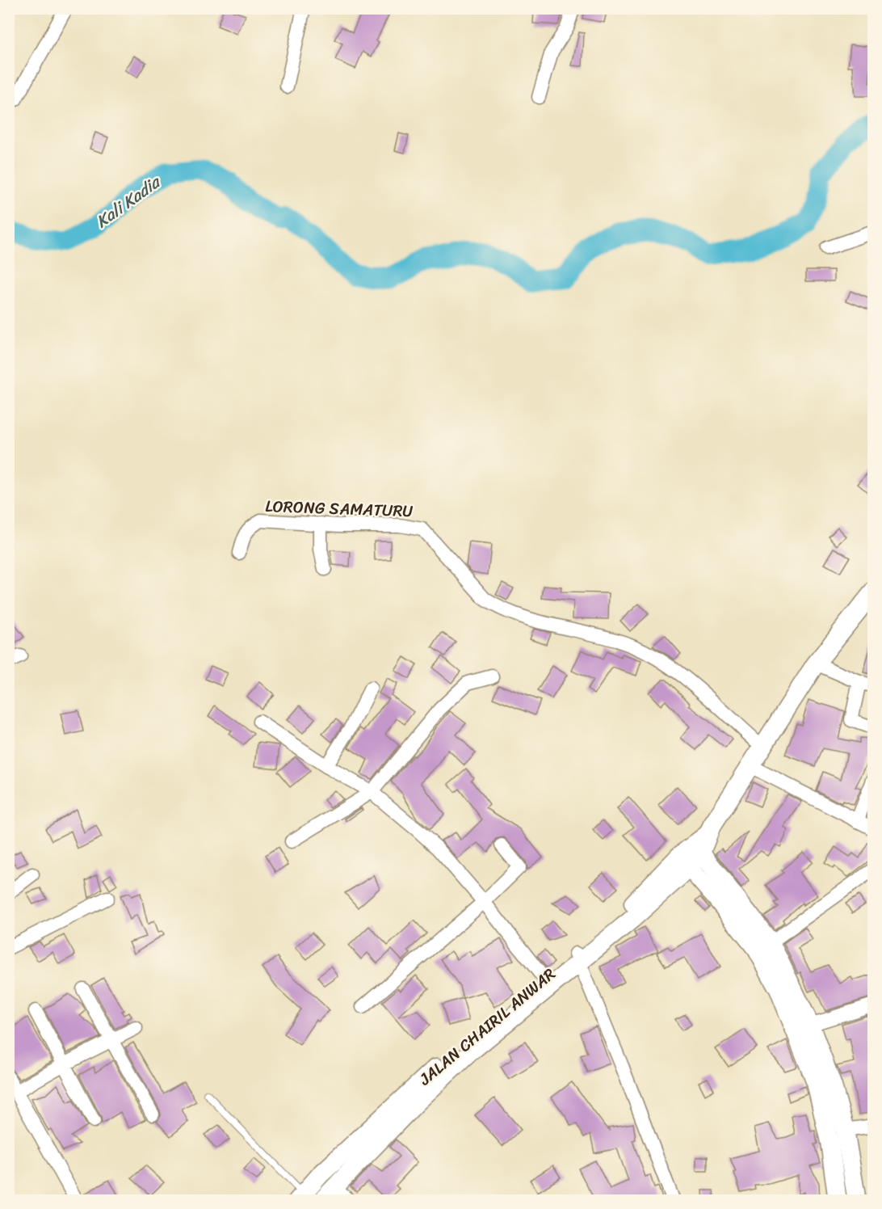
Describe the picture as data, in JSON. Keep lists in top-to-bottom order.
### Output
{
  "streets": {
    "main road": ["JALAN CHAIRIL ANWAR"],
    "street": ["LORONG SAMATURU"]
  },
  "crossings": [
    ["LORONG SAMATURU", "JALAN CHAIRIL ANWAR"]
  ],
  "water": ["Kali Kadia"]
}
